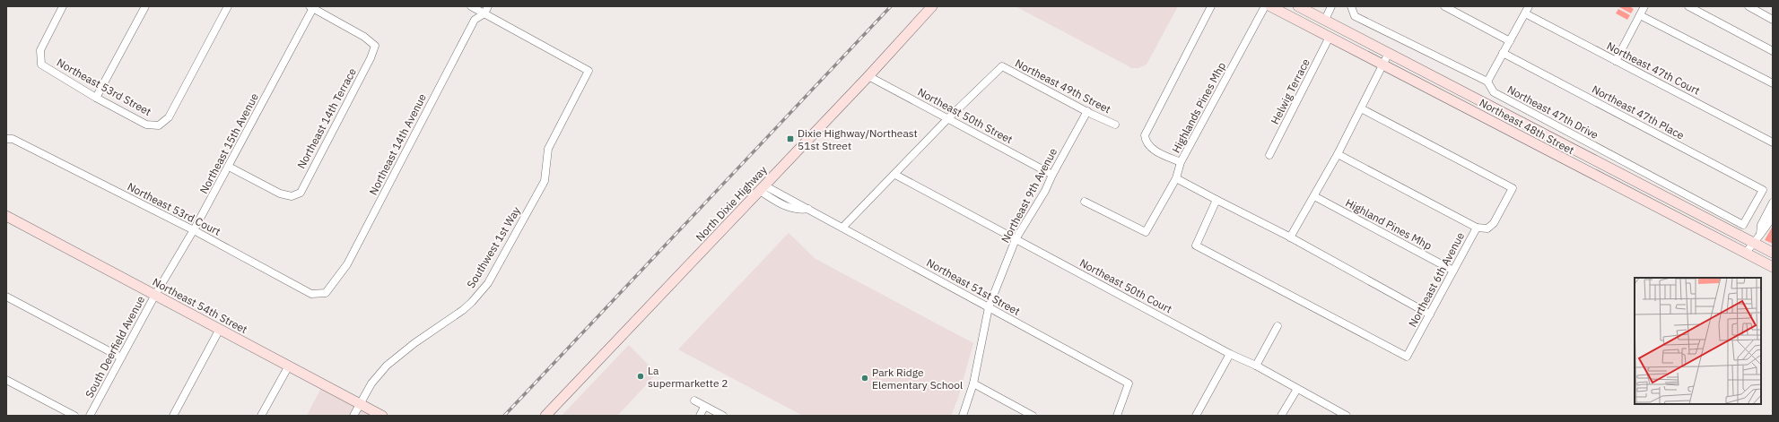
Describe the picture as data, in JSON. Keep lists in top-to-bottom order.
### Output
{
  "streets": {
    "main road": ["Northeast 48th Street", "North Dixie Highway", "Northeast 54th Street"],
    "street": [
      "Northeast 47th Court",
      "Northeast 49th Street",
      "Northeast 53rd Street",
      "Helwig Terrace",
      "Highlands Pines Mhp",
      "Northeast 47th Drive",
      "Northeast 47th Place",
      "Northeast 50th Street",
      "Northeast 14th Terrace",
      "Northeast 15th Avenue",
      "Northeast 14th Avenue",
      "Northeast 9th Avenue",
      "Northeast 53rd Court",
      "Highland Pines Mhp",
      "Southwest 1st Way",
      "Northeast 6th Avenue",
      "Northeast 50th Court",
      "Northeast 51st Street",
      "South Deerfield Avenue"
    ]
  },
  "crossings": [
    ["Northeast 49th Street", "Northeast 50th Street"],
    ["Northeast 49th Street", "Northeast 9th Avenue"],
    ["Helwig Terrace", "Northeast 48th Street"],
    ["Northeast 47th Drive", "Northeast 47th Place"],
    ["Northeast 50th Street", "Northeast 9th Avenue"],
    ["Northeast 50th Street", "North Dixie Highway"],
    ["Northeast 14th Terrace", "Northeast 15th Avenue"],
    ["Northeast 15th Avenue", "Northeast 53rd Court"],
    ["Northeast 15th Avenue", "Northeast 54th Street"],
    ["Northeast 15th Avenue", "South Deerfield Avenue"],
    ["Northeast 14th Avenue", "Northeast 53rd Court"],
    ["Northeast 14th Avenue", "Southwest 1st Way"],
    ["Northeast 9th Avenue", "Northeast 50th Court"],
    ["Northeast 9th Avenue", "Northeast 51st Street"],
    ["North Dixie Highway", "Northeast 51st Street"],
    ["Highland Pines Mhp", "Northeast 6th Avenue"],
    ["Southwest 1st Way", "Northeast 54th Street"],
    ["Northeast 54th Street", "South Deerfield Avenue"]
  ],
  "places": {
    "transit": ["Dixie Highway/Northeast 51st Street"],
    "other": ["La supermarkette 2", "Park Ridge Elementary School"]
  }
}
